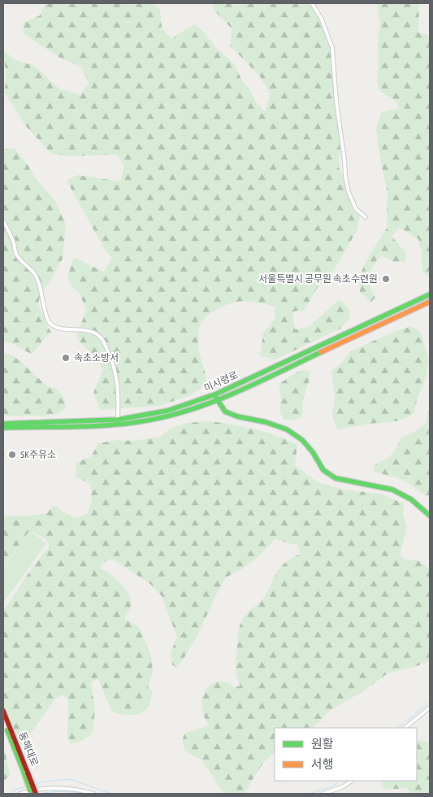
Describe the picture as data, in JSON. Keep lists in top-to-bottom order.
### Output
{
  "streets": {
    "main road": ["미시령로", "동해대로"]
  },
  "places": ["서울특별시 공무원 속초수련원", "속초소방서", "SK주유소"],
  "legend": ["원활", "서행"]
}
